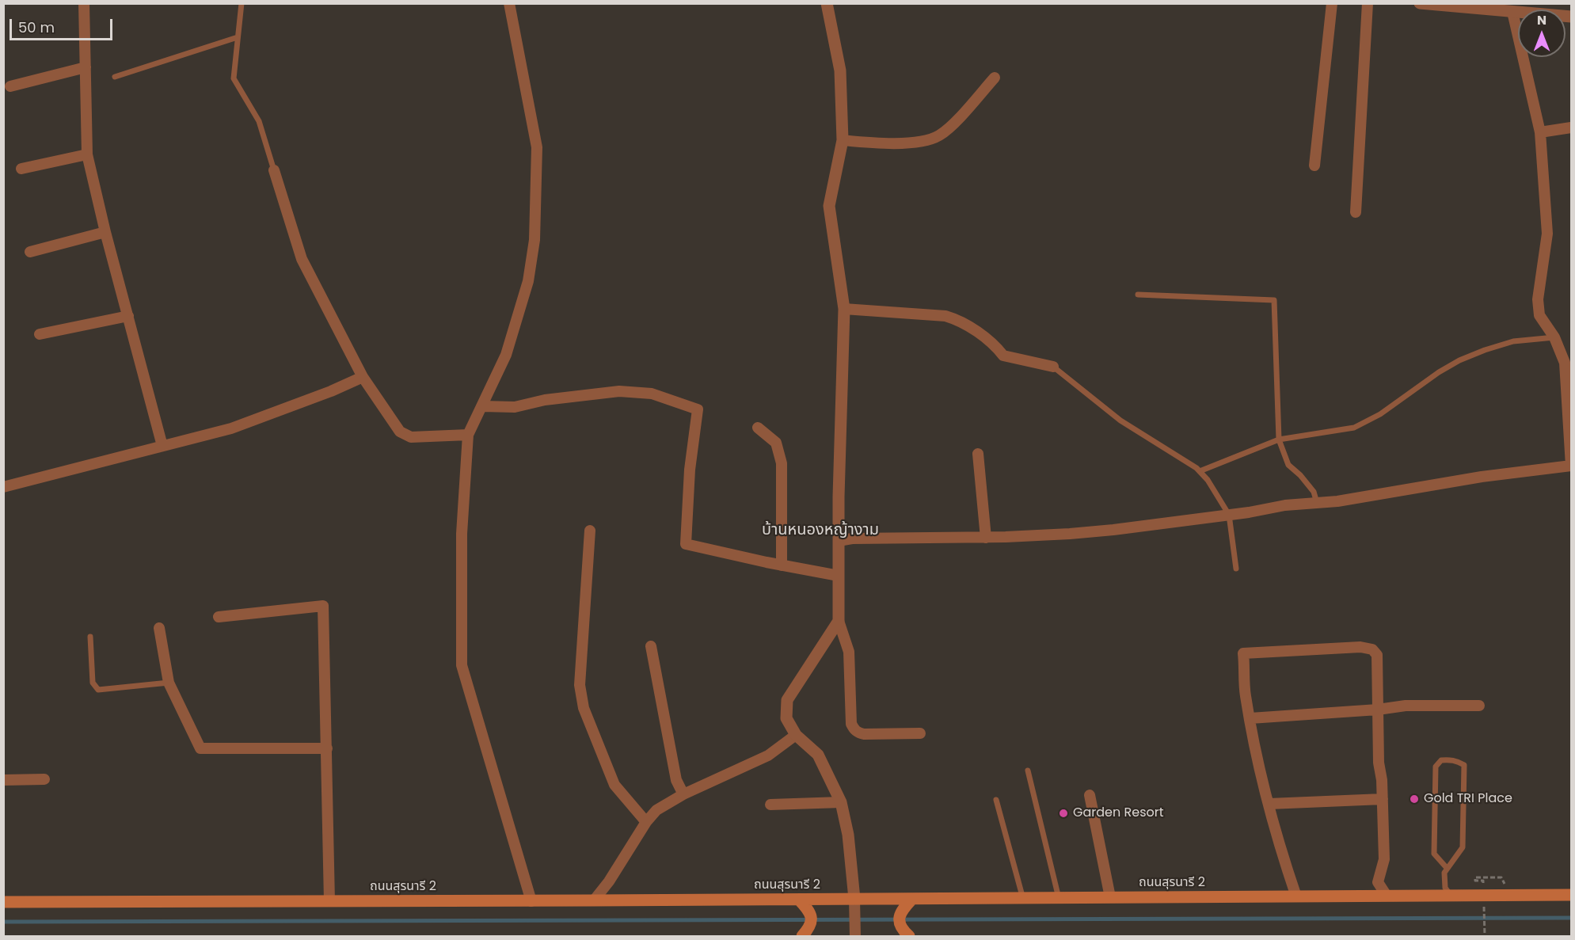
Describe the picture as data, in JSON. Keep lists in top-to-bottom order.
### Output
{
  "streets": {
    "main road": ["ถนนสุรนารี 2"]
  },
  "districts": ["บ้านหนองหญ้างาม"],
  "places": ["Gold TRI Place", "Garden Resort"],
  "scale_bar": "50 m",
  "north": "top"
}
